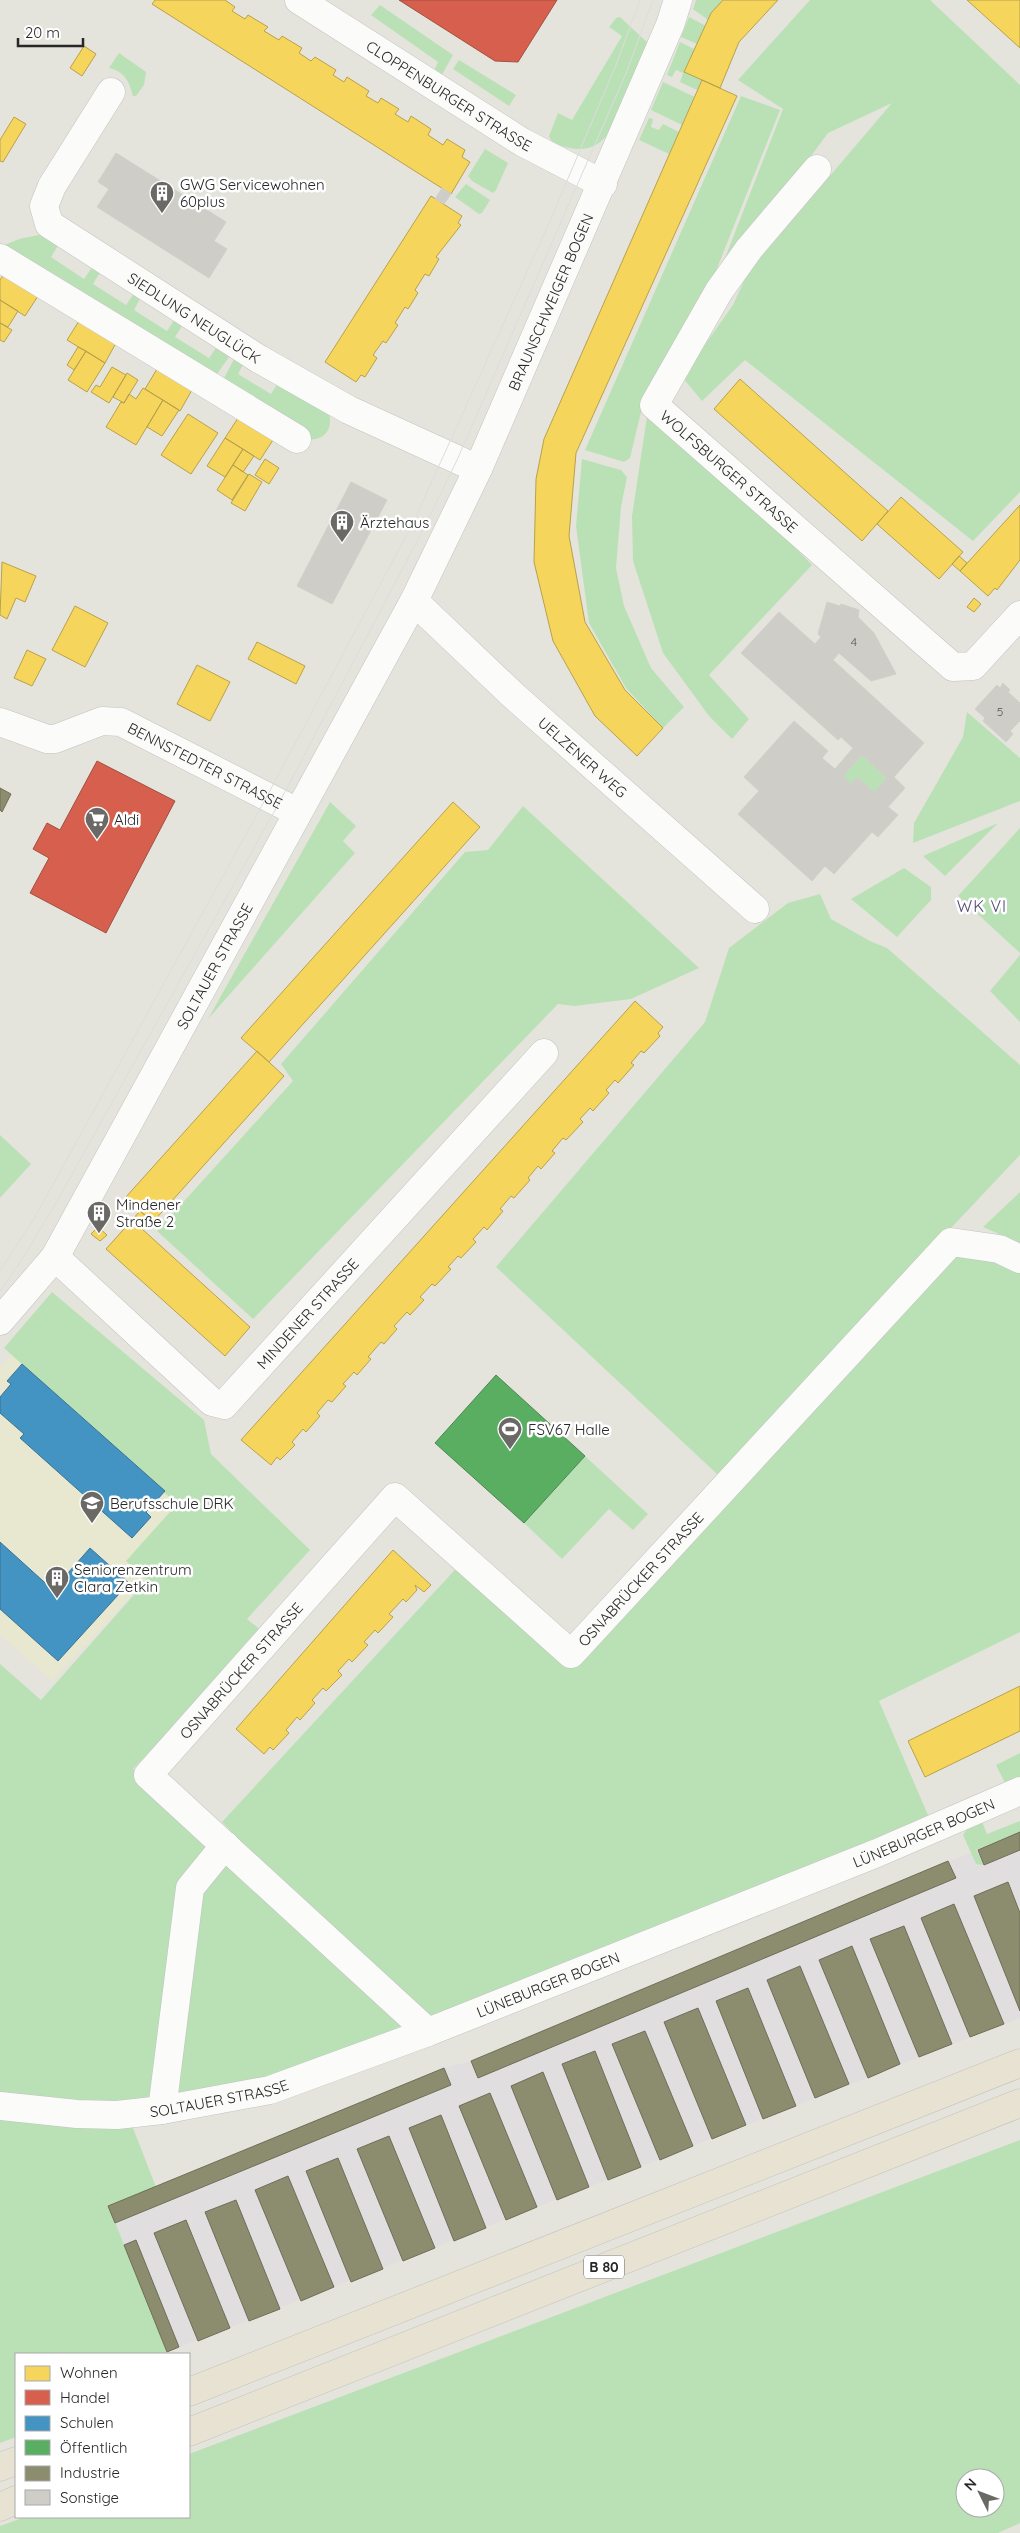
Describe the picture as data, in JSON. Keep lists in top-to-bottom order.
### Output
{
  "streets": {
    "highway": ["B 80"],
    "street": [
      "CLOPPENBURGER STRASSE",
      "BRAUNSCHWEIGER BOGEN",
      "SIEDLUNG NEUGLÜCK",
      "WOLFSBURGER STRASSE",
      "UELZENER WEG",
      "BENNSTEDTER STRASSE",
      "SOLTAUER STRASSE",
      "MINDENER STRASSE",
      "OSNABRÜCKER STRASSE",
      "LÜNEBURGER BOGEN"
    ]
  },
  "crossings": [
    ["CLOPPENBURGER STRASSE", "BRAUNSCHWEIGER BOGEN"],
    ["BRAUNSCHWEIGER BOGEN", "SIEDLUNG NEUGLÜCK"],
    ["BRAUNSCHWEIGER BOGEN", "UELZENER WEG"],
    ["BRAUNSCHWEIGER BOGEN", "SOLTAUER STRASSE"],
    ["UELZENER WEG", "SOLTAUER STRASSE"],
    ["BENNSTEDTER STRASSE", "SOLTAUER STRASSE"],
    ["SOLTAUER STRASSE", "MINDENER STRASSE"],
    ["SOLTAUER STRASSE", "LÜNEBURGER BOGEN"]
  ],
  "districts": ["WK VI"],
  "places": {
    "building": [
      "GWG Servicewohnen 60plus",
      "Ärztehaus",
      "Mindener Straße 2",
      "Seniorenzentrum Clara Zetkin"
    ],
    "supermarket": ["Aldi"],
    "sports": ["FSV67 Halle"],
    "school or university": ["Berufsschule DRK"]
  },
  "house_numbers": ["4", "5"],
  "legend": [
    "Wohnen",
    "Handel",
    "Schulen",
    "Öffentlich",
    "Industrie",
    "Sonstige"
  ],
  "scale_bar": "20 m",
  "north": "top left"
}
